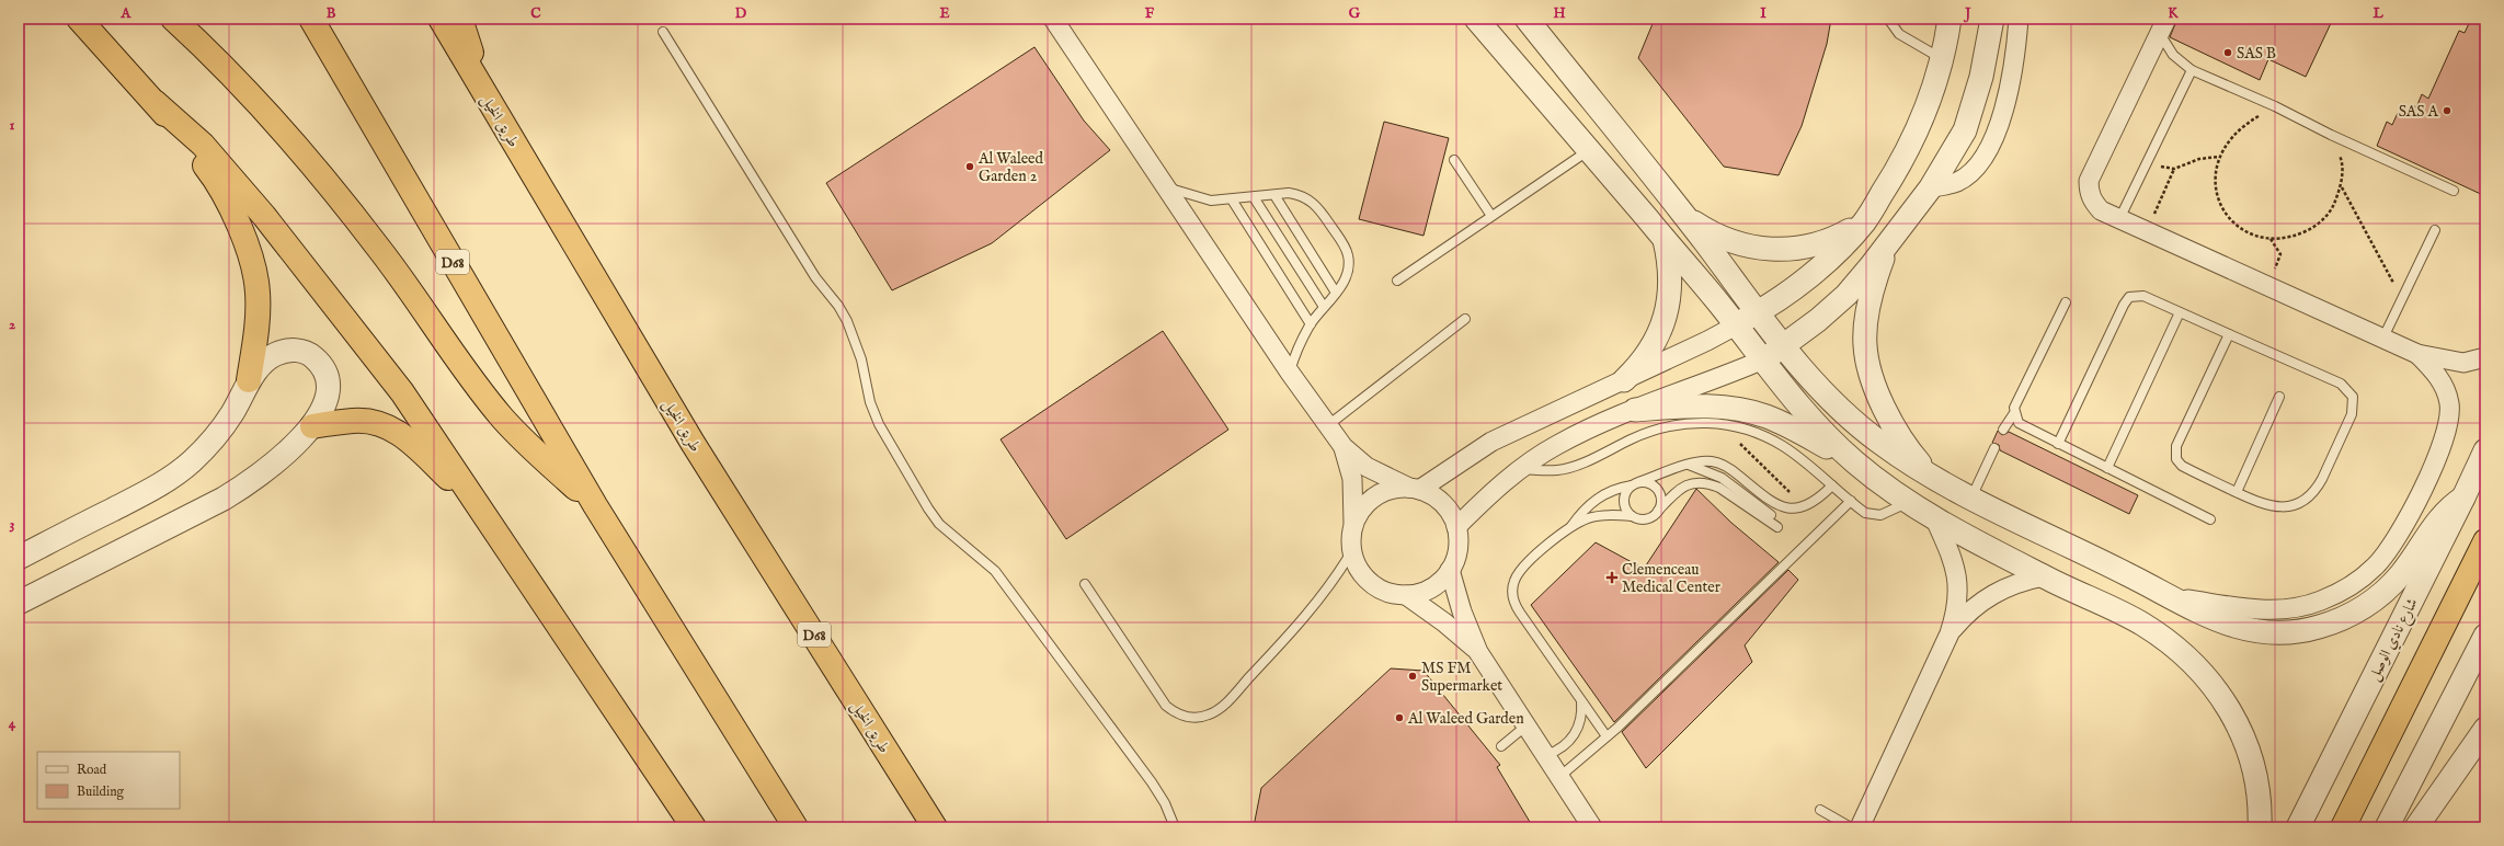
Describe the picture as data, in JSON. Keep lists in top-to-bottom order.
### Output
{
  "streets": {
    "highway": ["طريق الخيل", "D68"],
    "street": ["شارع نادي الوصل"]
  },
  "places": {
    "other": [
      "SAS B",
      "SAS A",
      "Al Waleed Garden 2",
      "MS FM Supermarket",
      "Al Waleed Garden"
    ],
    "health": ["Clemenceau Medical Center"]
  },
  "legend": ["Road", "Building"],
  "grid": {
    "columns": [
      "A",
      "B",
      "C",
      "D",
      "E",
      "F",
      "G",
      "H",
      "I",
      "J",
      "K",
      "L"
    ],
    "rows": [
      "1",
      "2",
      "3",
      "4"
    ]
  }
}
